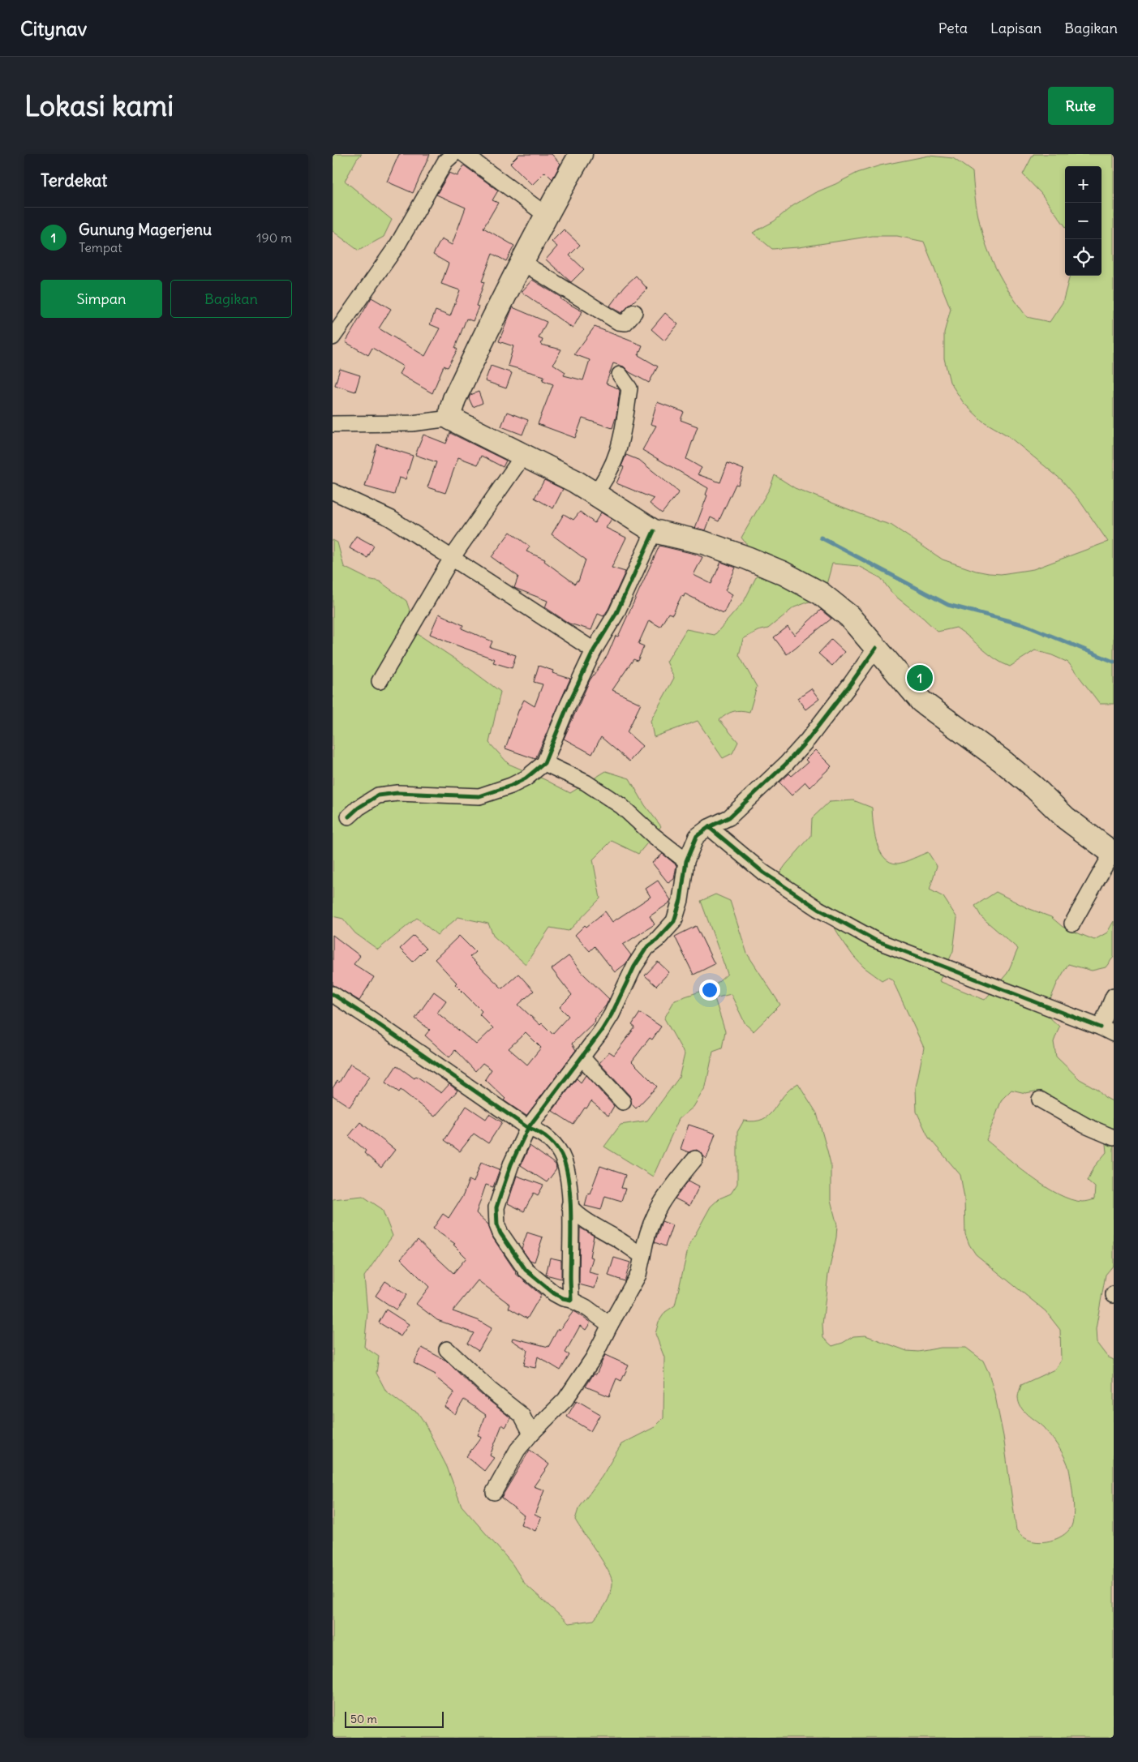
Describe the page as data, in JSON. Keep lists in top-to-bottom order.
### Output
{
  "scale_bar": "50 m",
  "page": {
    "header": "Citynav",
    "nav": ["Peta", "Lapisan", "Bagikan"],
    "buttons": [
      "Rute",
      ["Simpan", "Bagikan"]
    ],
    "title": "Lokasi kami",
    "heading": "Terdekat",
    "map_buttons": ["+", "−"],
    "list": [
      {
        "mark": "1",
        "name": "Gunung Magerjenu",
        "note": "Tempat",
        "value": "190 m"
      }
    ],
    "pins": "1",
    "scale": "50 m"
  }
}
